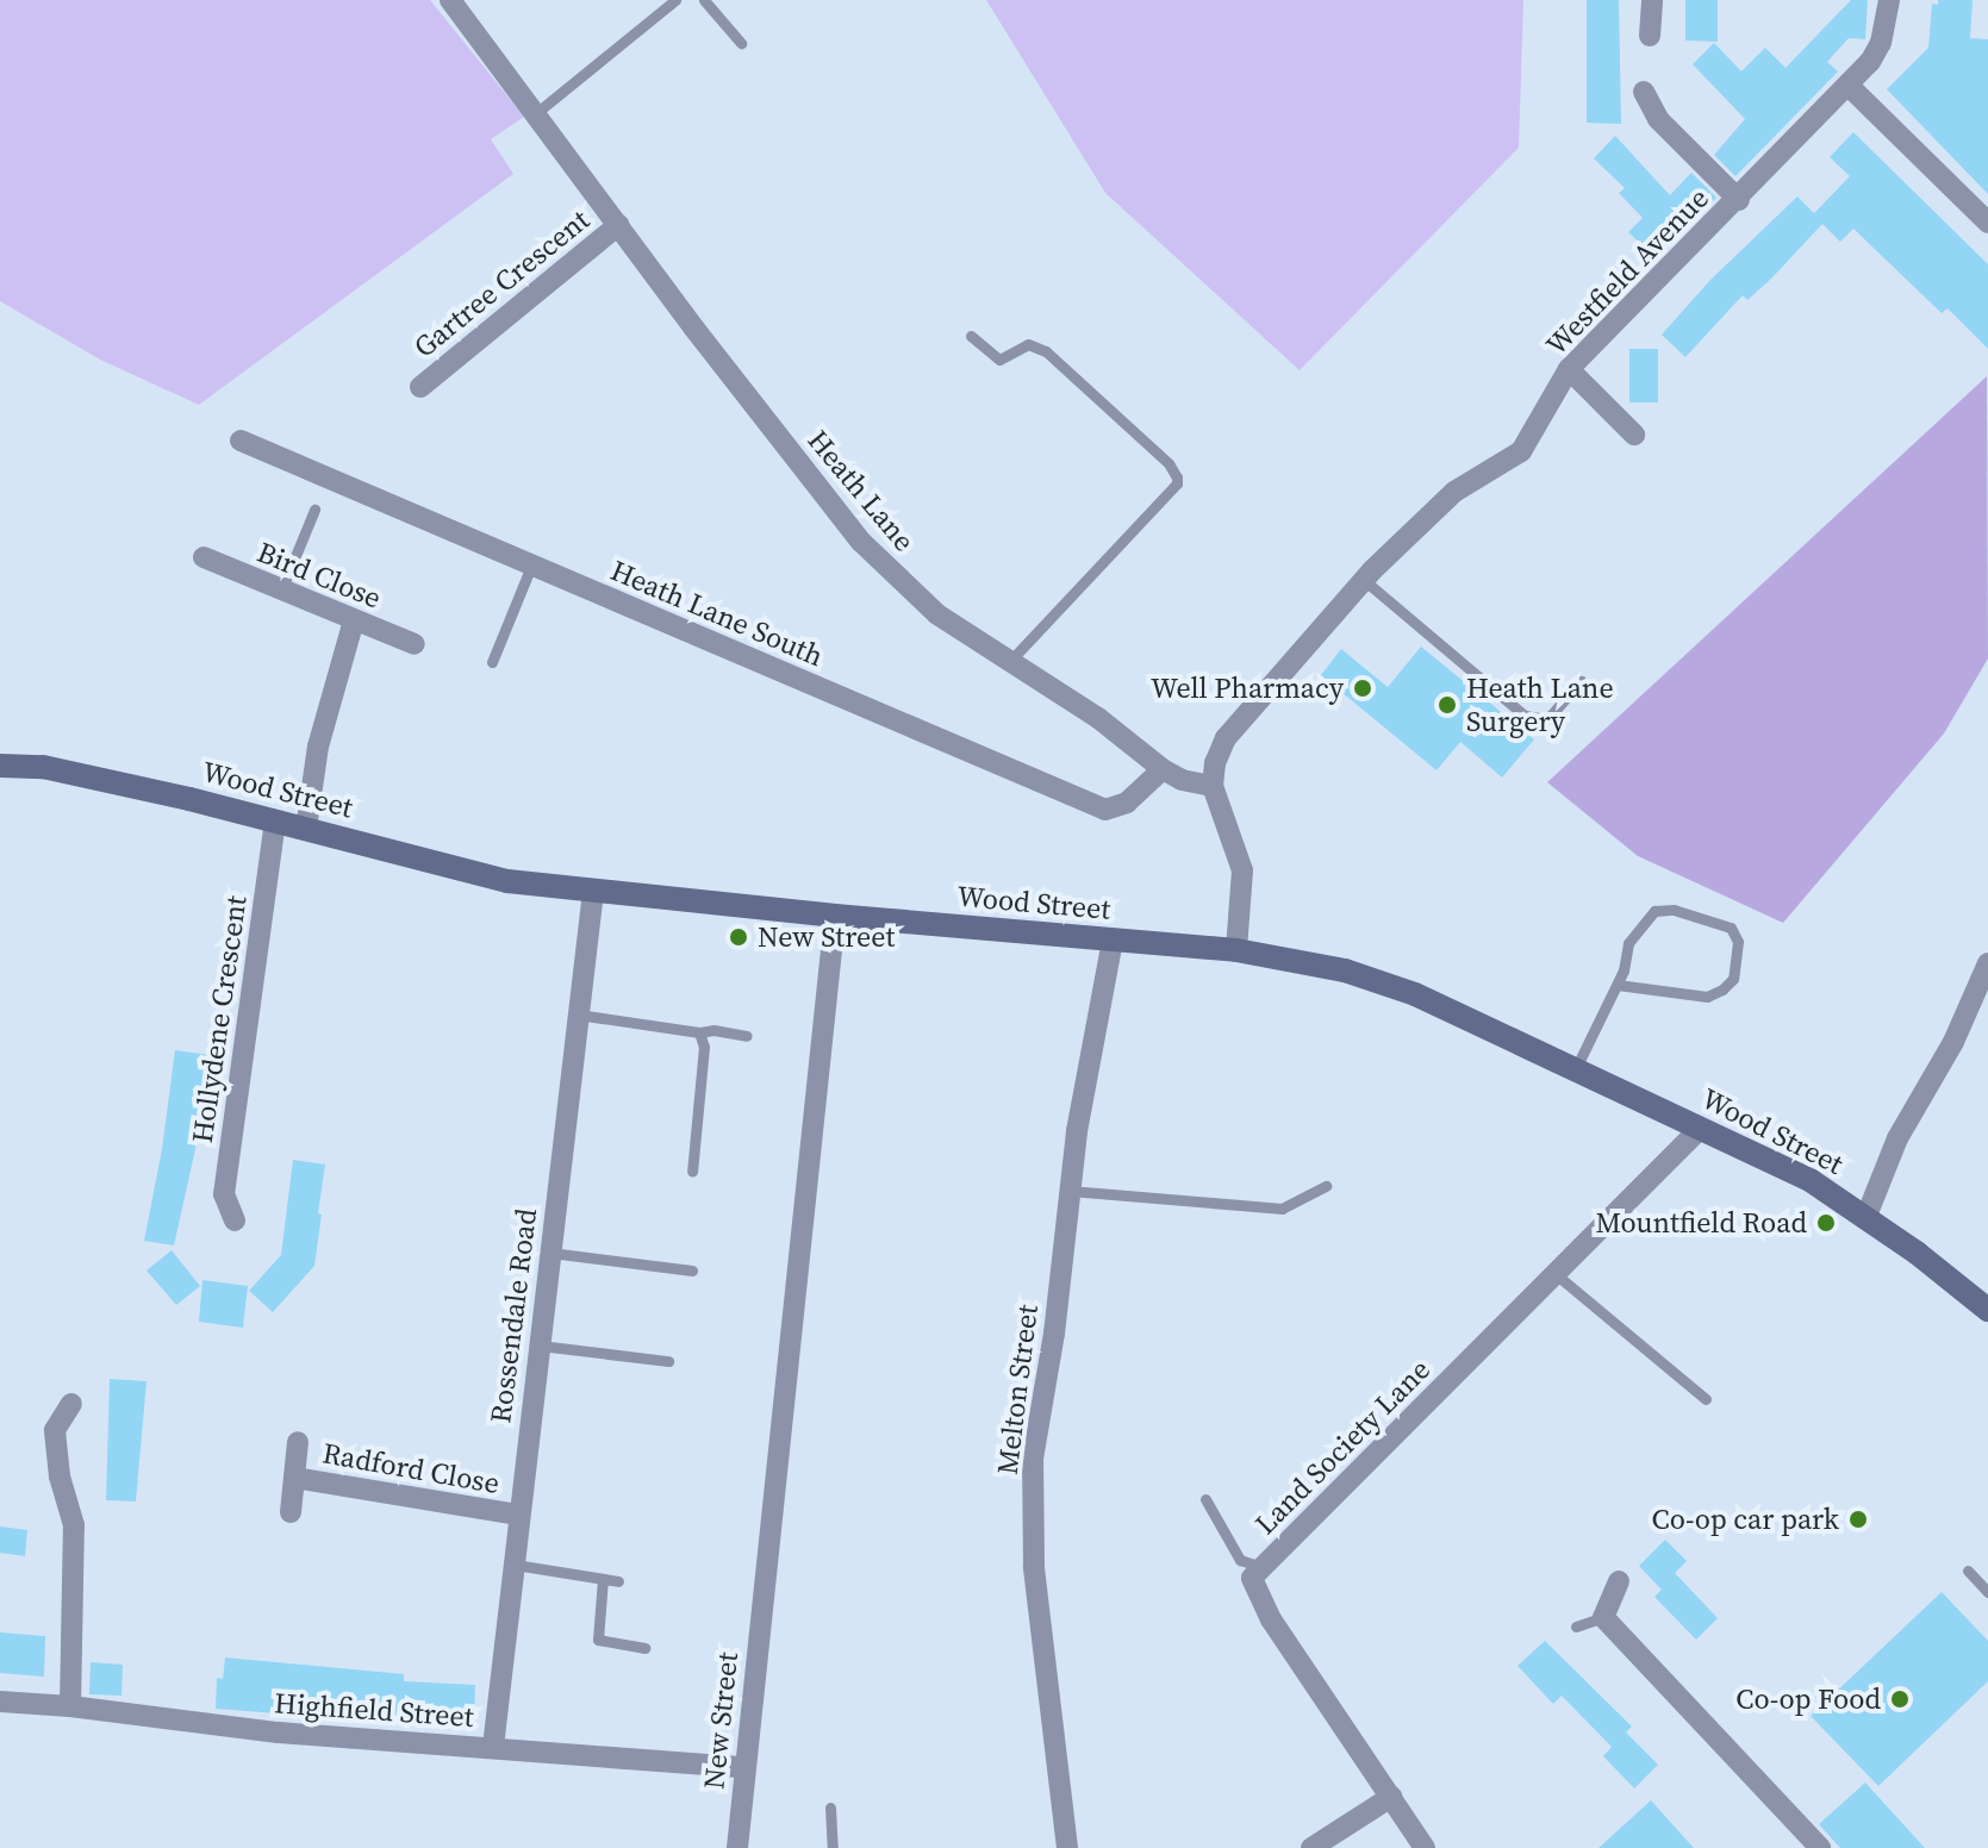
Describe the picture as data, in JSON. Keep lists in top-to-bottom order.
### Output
{
  "streets": {
    "street": [
      "Westfield Avenue",
      "Gartree Crescent",
      "Heath Lane",
      "Bird Close",
      "Heath Lane South",
      "Wood Street",
      "Hollydene Crescent",
      "Rossendale Road",
      "Melton Street",
      "Land Society Lane",
      "Radford Close",
      "Highfield Street",
      "New Street"
    ]
  },
  "crossings": [
    ["Westfield Avenue", "Heath Lane"],
    ["Gartree Crescent", "Heath Lane"],
    ["Heath Lane", "Heath Lane South"],
    ["Wood Street", "Hollydene Crescent"],
    ["Wood Street", "Rossendale Road"],
    ["Wood Street", "Melton Street"],
    ["Wood Street", "Land Society Lane"],
    ["Wood Street", "New Street"],
    ["Rossendale Road", "Radford Close"],
    ["Rossendale Road", "Highfield Street"],
    ["Highfield Street", "New Street"]
  ],
  "places": [
    "Well Pharmacy",
    "Heath Lane Surgery",
    "New Street",
    "Mountfield Road",
    "Co-op car park",
    "Co-op Food"
  ]
}
